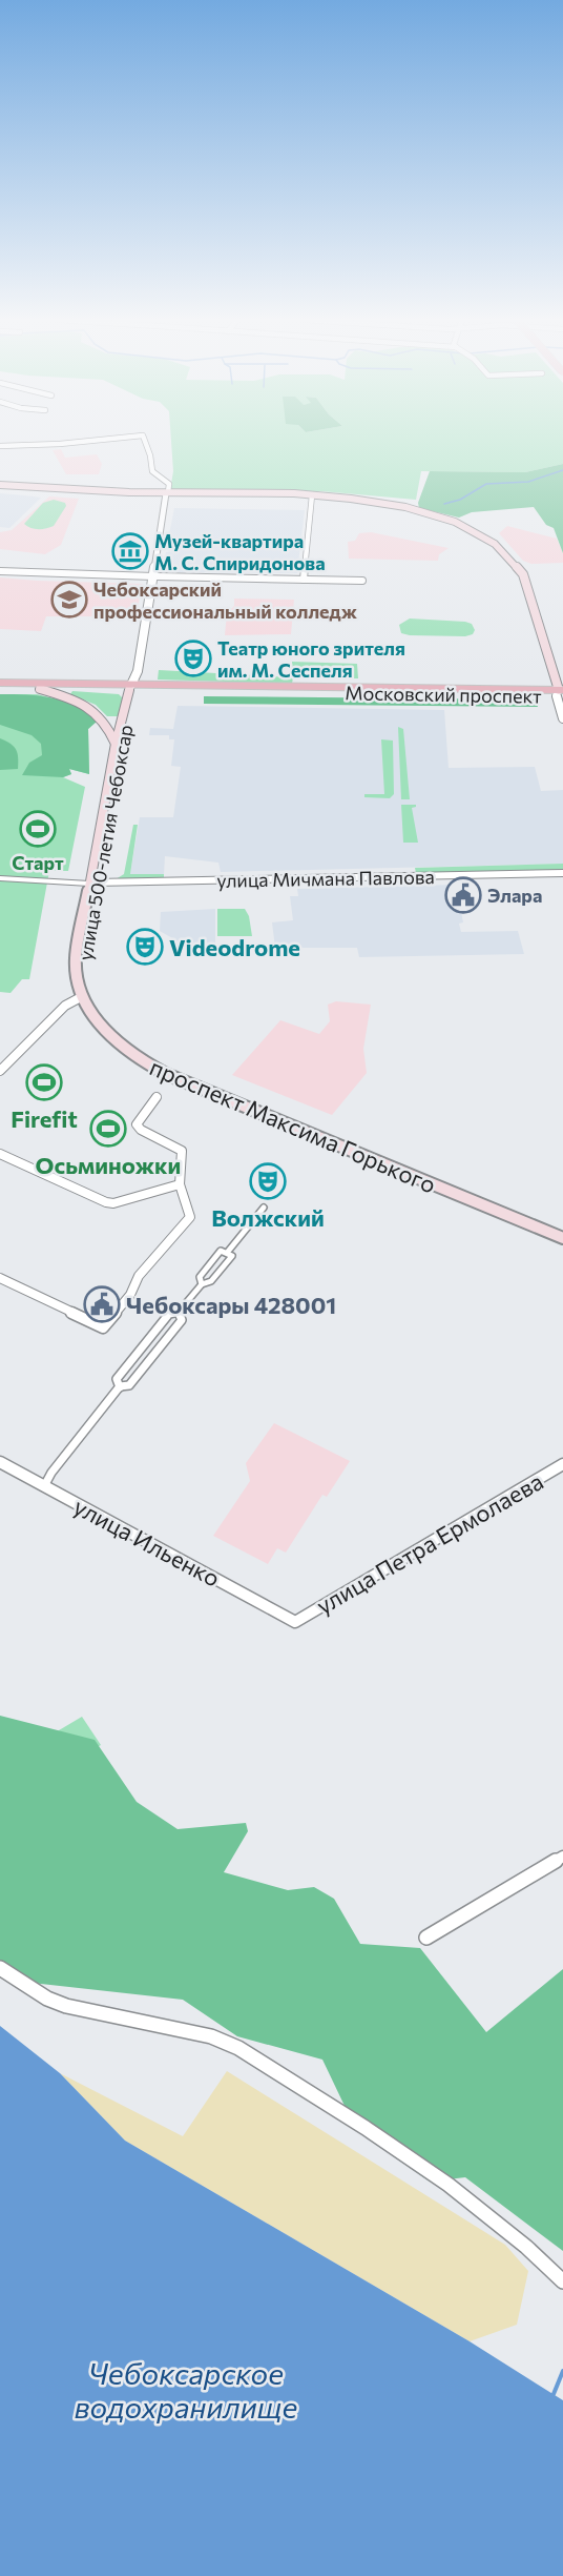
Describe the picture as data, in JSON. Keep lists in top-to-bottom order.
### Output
{
  "streets": {
    "main road": ["Московский проспект", "улица 500-летия Чебоксар", "проспект Максима Горького"],
    "street": ["улица Мичмана Павлова", "улица Ильенко", "улица Петра Ермолаева"]
  },
  "crossings": [
    ["Московский проспект", "улица 500-летия Чебоксар"],
    ["улица 500-летия Чебоксар", "улица Мичмана Павлова"],
    ["улица Ильенко", "улица Петра Ермолаева"]
  ],
  "water": ["Чебоксарское водохранилище"],
  "places": {
    "museum": ["Музей-квартира М. С. Спиридонова"],
    "school or university": ["Чебоксарский профессиональный колледж"],
    "theatre": ["Театр юного зрителя им. М. Сеспеля", "Videodrome", "Волжский"],
    "sports": ["Старт", "Firefit", "Осьминожки"],
    "public building": ["Элара", "Чебоксары 428001"]
  }
}
